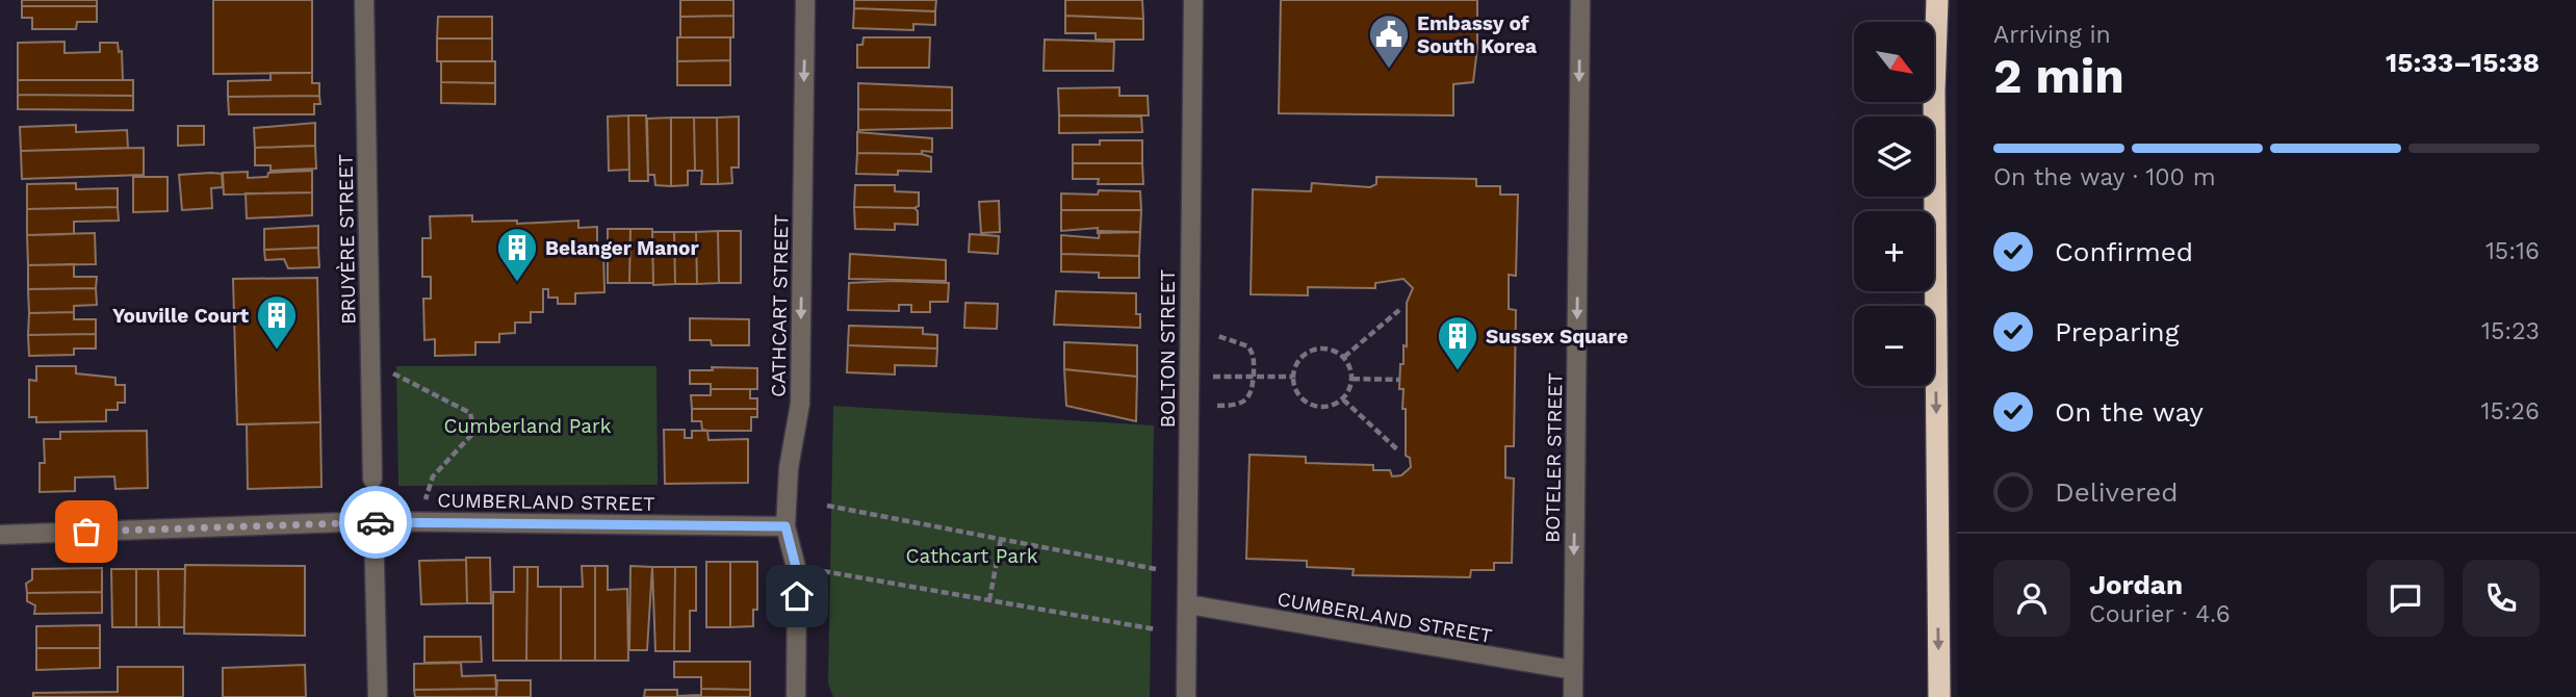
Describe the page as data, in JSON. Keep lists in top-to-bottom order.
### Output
{
  "streets": {
    "street": [
      "BRUYÈRE STREET",
      "CATHCART STREET",
      "BOLTON STREET",
      "BOTELER STREET",
      "CUMBERLAND STREET"
    ]
  },
  "crossings": [
    ["CATHCART STREET", "CUMBERLAND STREET"],
    ["BOLTON STREET", "CUMBERLAND STREET"],
    ["BOTELER STREET", "CUMBERLAND STREET"]
  ],
  "one_way": ["CATHCART STREET", "BOTELER STREET"],
  "parks": ["Cumberland Park", "Cathcart Park"],
  "places": {
    "public building": ["Embassy of South Korea"],
    "building": ["Belanger Manor", "Youville Court", "Sussex Square"]
  },
  "north": "bottom right",
  "page": {
    "heading": ["2 min", "Arriving in", "15:33–15:38"],
    "panel": ["Jordan", "Courier · 4.6"],
    "map_buttons": ["+", "−"],
    "bar": "On the way · 100 m",
    "list": [
      ["Confirmed", "15:16"],
      ["Preparing", "15:23"],
      ["On the way", "15:26"],
      "Delivered"
    ]
  }
}
